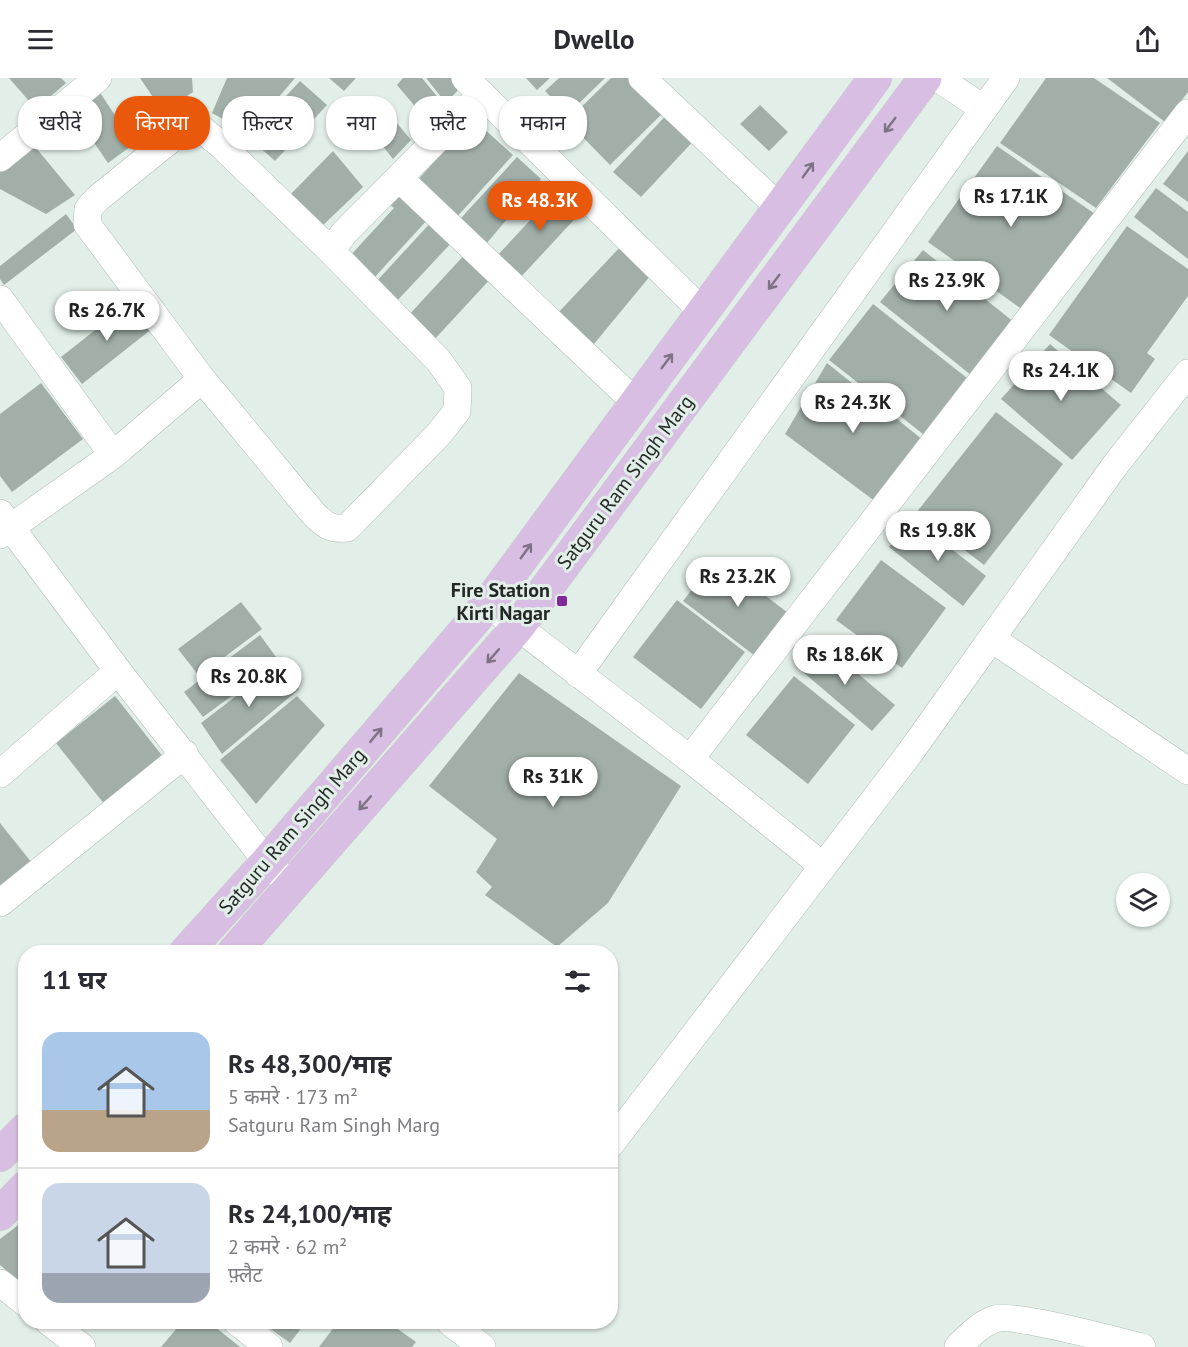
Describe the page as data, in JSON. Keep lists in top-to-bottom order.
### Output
{
  "streets": {
    "main road": ["Satguru Ram Singh Marg"]
  },
  "places": {
    "transit": ["Fire Station Kirti Nagar"]
  },
  "page": {
    "header": "Dwello",
    "chip": [
      "खरीदें",
      "किराया",
      "फ़िल्टर",
      "नया",
      "फ़्लैट",
      "मकान"
    ],
    "price": [
      "Rs 17.1K",
      "Rs 48.3K",
      "Rs 23.9K",
      "Rs 26.7K",
      "Rs 24.1K",
      "Rs 24.3K",
      "Rs 19.8K",
      "Rs 23.2K",
      "Rs 18.6K",
      "Rs 20.8K",
      "Rs 31K"
    ],
    "heading": "11 घर",
    "list": [
      {
        "name": "Rs 48,300/माह",
        "note": "5 कमरे · 173 m² · Satguru Ram Singh Marg"
      },
      {
        "name": "Rs 24,100/माह",
        "note": "2 कमरे · 62 m² · फ़्लैट"
      }
    ]
  }
}
